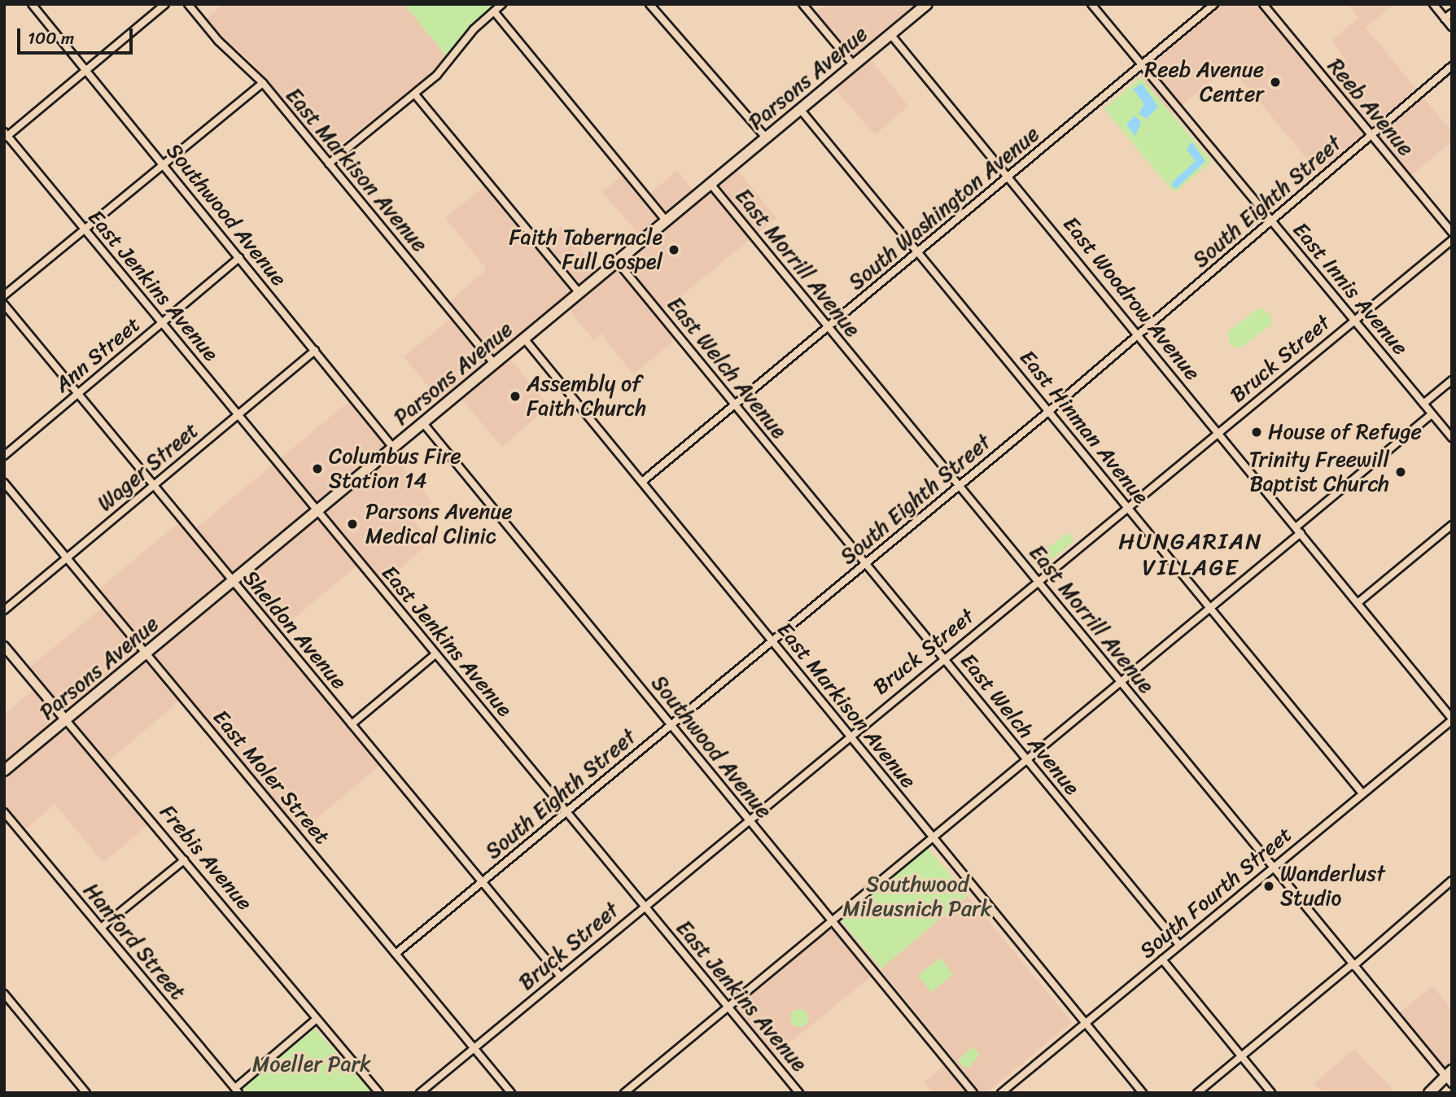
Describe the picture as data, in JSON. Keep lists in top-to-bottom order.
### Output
{
  "streets": {
    "main road": ["Parsons Avenue", "Frebis Avenue"],
    "street": [
      "Reeb Avenue",
      "East Markison Avenue",
      "South Eighth Street",
      "South Washington Avenue",
      "Southwood Avenue",
      "East Morrill Avenue",
      "East Jenkins Avenue",
      "East Innis Avenue",
      "East Woodrow Avenue",
      "Ann Street",
      "Bruck Street",
      "East Welch Avenue",
      "East Hinman Avenue",
      "Wager Street",
      "Sheldon Avenue",
      "East Moler Street",
      "South Fourth Street",
      "Hanford Street"
    ]
  },
  "crossings": [
    ["Parsons Avenue", "East Markison Avenue"],
    ["Parsons Avenue", "Southwood Avenue"],
    ["Parsons Avenue", "East Morrill Avenue"],
    ["Parsons Avenue", "East Jenkins Avenue"],
    ["Parsons Avenue", "East Woodrow Avenue"],
    ["Parsons Avenue", "East Welch Avenue"],
    ["Parsons Avenue", "East Hinman Avenue"],
    ["Parsons Avenue", "Sheldon Avenue"],
    ["Parsons Avenue", "East Moler Street"],
    ["Parsons Avenue", "Frebis Avenue"],
    ["Reeb Avenue", "South Eighth Street"],
    ["East Markison Avenue", "South Eighth Street"],
    ["East Markison Avenue", "South Washington Avenue"],
    ["East Markison Avenue", "Bruck Street"],
    ["East Markison Avenue", "South Fourth Street"],
    ["South Eighth Street", "Southwood Avenue"],
    ["South Eighth Street", "East Morrill Avenue"],
    ["South Eighth Street", "East Jenkins Avenue"],
    ["South Eighth Street", "East Innis Avenue"],
    ["South Eighth Street", "East Woodrow Avenue"],
    ["South Eighth Street", "East Welch Avenue"],
    ["South Eighth Street", "East Hinman Avenue"],
    ["South Eighth Street", "Sheldon Avenue"],
    ["South Eighth Street", "East Moler Street"],
    ["South Washington Avenue", "East Morrill Avenue"],
    ["South Washington Avenue", "East Innis Avenue"],
    ["South Washington Avenue", "East Woodrow Avenue"],
    ["South Washington Avenue", "East Welch Avenue"],
    ["South Washington Avenue", "East Hinman Avenue"],
    ["Southwood Avenue", "Ann Street"],
    ["Southwood Avenue", "Bruck Street"],
    ["Southwood Avenue", "Wager Street"],
    ["East Morrill Avenue", "Bruck Street"],
    ["East Morrill Avenue", "South Fourth Street"],
    ["East Jenkins Avenue", "Ann Street"],
    ["East Jenkins Avenue", "Bruck Street"],
    ["East Jenkins Avenue", "Wager Street"],
    ["East Innis Avenue", "Bruck Street"],
    ["East Woodrow Avenue", "Bruck Street"],
    ["East Woodrow Avenue", "South Fourth Street"],
    ["Ann Street", "Sheldon Avenue"],
    ["Bruck Street", "East Welch Avenue"],
    ["Bruck Street", "East Hinman Avenue"],
    ["Bruck Street", "Sheldon Avenue"],
    ["Bruck Street", "East Moler Street"],
    ["East Welch Avenue", "South Fourth Street"],
    ["East Hinman Avenue", "South Fourth Street"],
    ["Wager Street", "Sheldon Avenue"],
    ["Wager Street", "East Moler Street"]
  ],
  "districts": ["HUNGARIAN VILLAGE"],
  "parks": ["Southwood Mileusnich Park", "Moeller Park"],
  "places": [
    "Reeb Avenue Center",
    "Faith Tabernacle Full Gospel",
    "Assembly of Faith Church",
    "House of Refuge",
    "Columbus Fire Station 14",
    "Trinity Freewill Baptist Church",
    "Parsons Avenue Medical Clinic",
    "Wanderlust Studio"
  ],
  "scale_bar": "100 m"
}
